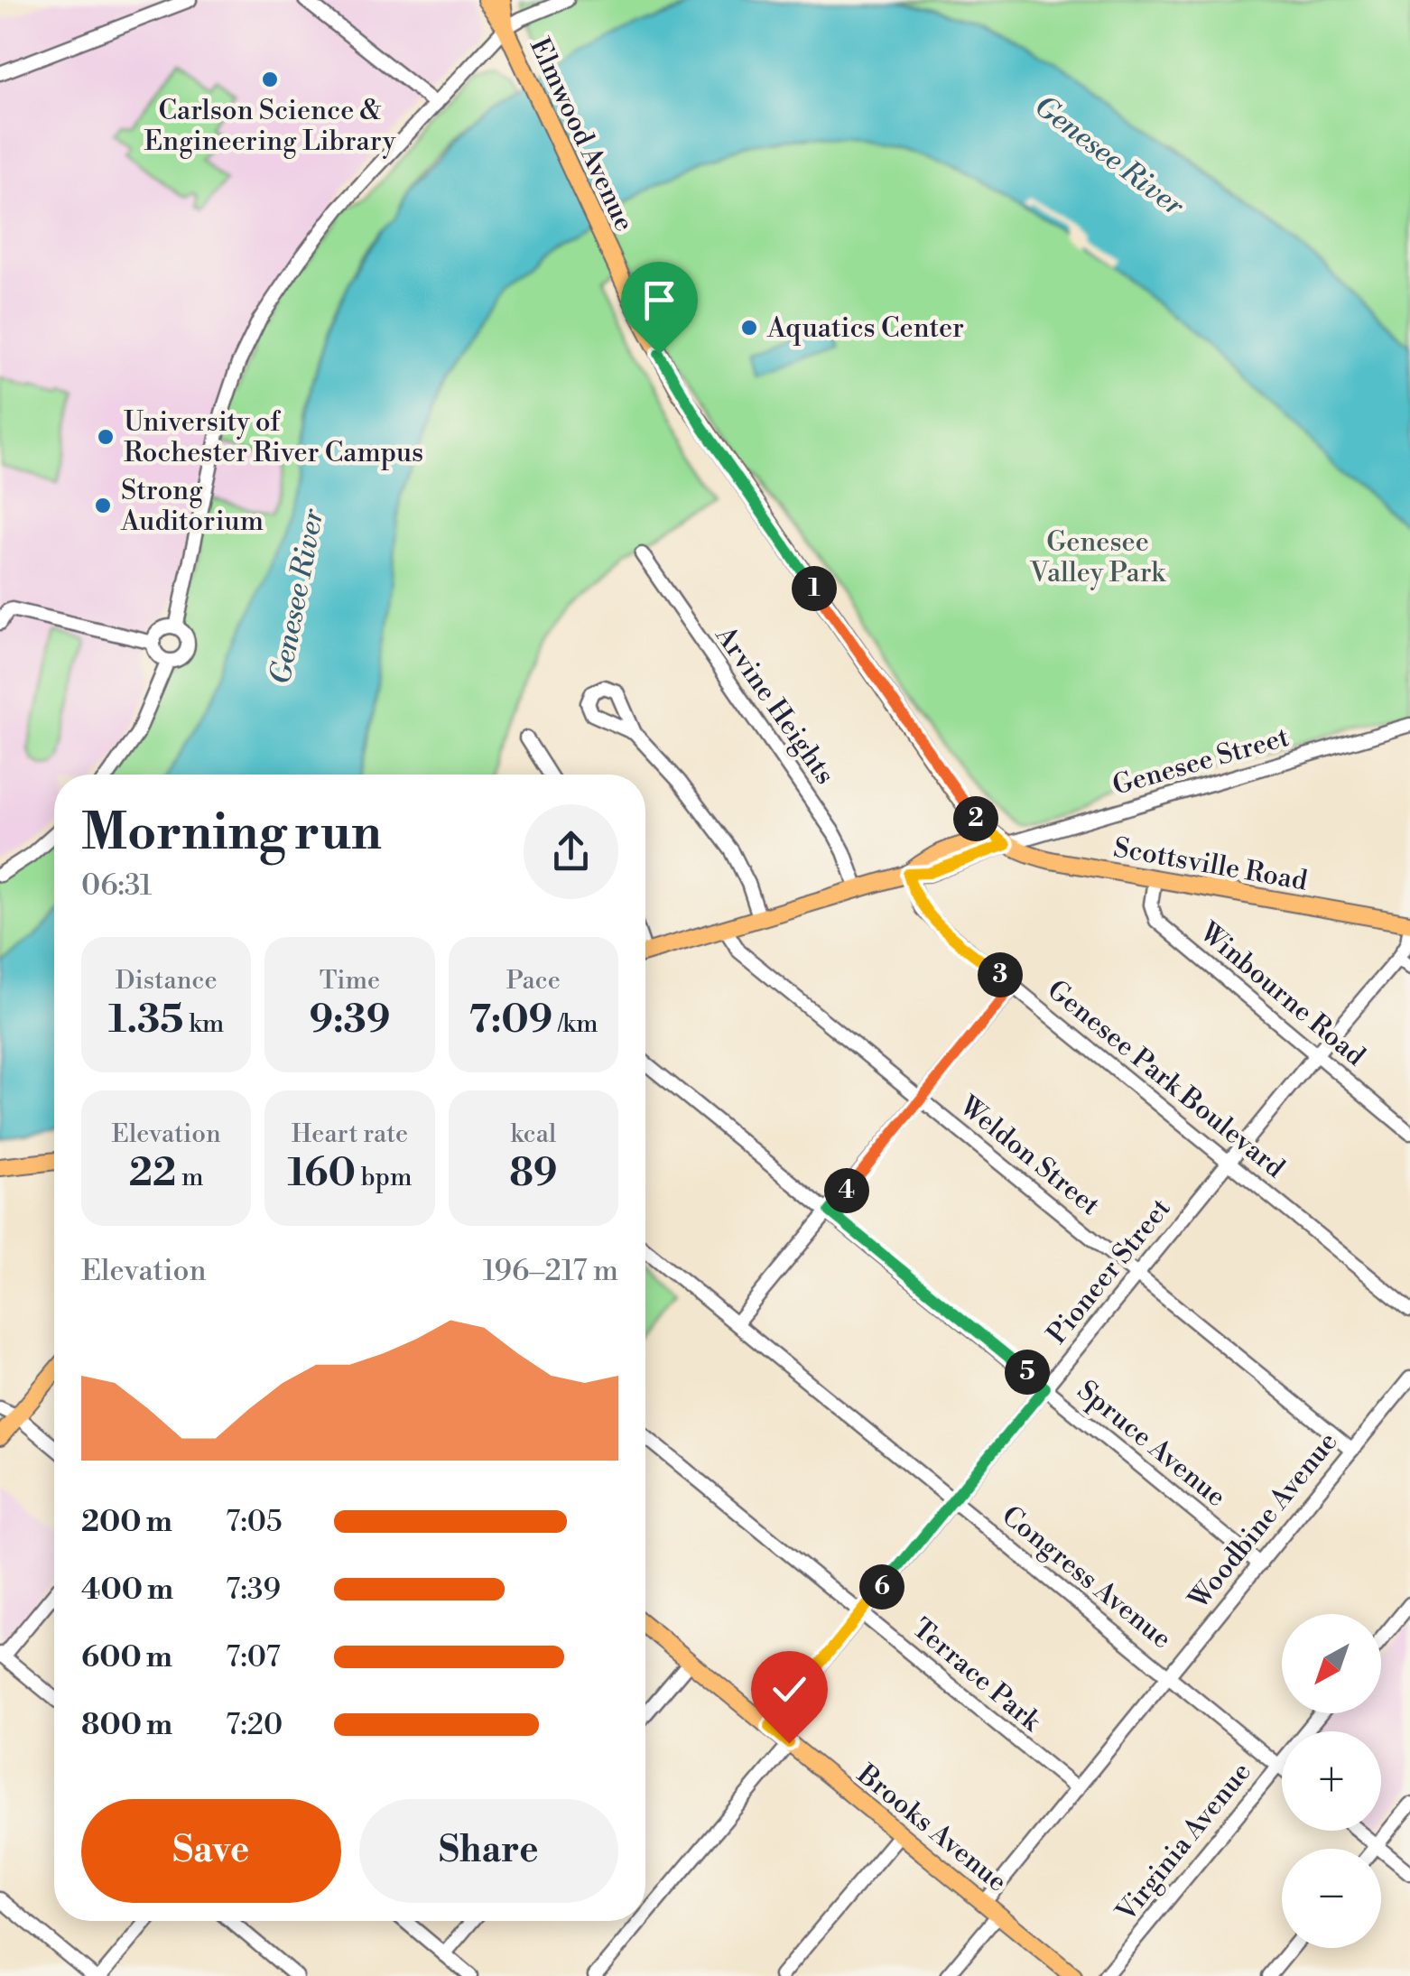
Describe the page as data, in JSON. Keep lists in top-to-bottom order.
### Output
{
  "streets": {
    "main road": [
      "Elmwood Avenue",
      "Genesee Street",
      "Scottsville Road",
      "Brooks Avenue"
    ],
    "street": [
      "Arvine Heights",
      "Winbourne Road",
      "Genesee Park Boulevard",
      "Weldon Street",
      "Pioneer Street",
      "Spruce Avenue",
      "Woodbine Avenue",
      "Congress Avenue",
      "Terrace Park",
      "Virginia Avenue"
    ]
  },
  "crossings": [
    ["Elmwood Avenue", "Genesee Street"],
    ["Elmwood Avenue", "Scottsville Road"],
    ["Arvine Heights", "Genesee Street"],
    ["Genesee Street", "Scottsville Road"],
    ["Genesee Street", "Genesee Park Boulevard"],
    ["Genesee Street", "Weldon Street"],
    ["Scottsville Road", "Winbourne Road"],
    ["Scottsville Road", "Pioneer Street"],
    ["Winbourne Road", "Pioneer Street"],
    ["Genesee Park Boulevard", "Pioneer Street"],
    ["Weldon Street", "Pioneer Street"],
    ["Weldon Street", "Woodbine Avenue"],
    ["Pioneer Street", "Spruce Avenue"],
    ["Pioneer Street", "Congress Avenue"],
    ["Pioneer Street", "Terrace Park"],
    ["Pioneer Street", "Brooks Avenue"],
    ["Spruce Avenue", "Woodbine Avenue"],
    ["Woodbine Avenue", "Congress Avenue"],
    ["Woodbine Avenue", "Terrace Park"],
    ["Woodbine Avenue", "Brooks Avenue"],
    ["Congress Avenue", "Virginia Avenue"]
  ],
  "water": ["Genesee River"],
  "parks": ["Genesee Valley Park"],
  "places": [
    "Carlson Science & Engineering Library",
    "Aquatics Center",
    "University of Rochester River Campus",
    "Strong Auditorium"
  ],
  "north": "bottom left",
  "page": {
    "pins": [
      "1",
      "2",
      "3",
      "4",
      "5",
      "6"
    ],
    "heading": ["Morning run", "06:31"],
    "stats": [
      ["Distance", "1.35 km"],
      ["Time", "9:39"],
      ["Pace", "7:09 /km"],
      ["Elevation", "22 m"],
      ["Heart rate", "160 bpm"],
      ["kcal", "89"]
    ],
    "chart": ["Elevation", "196–217 m"],
    "list": [
      {
        "name": "200 m",
        "note": "7:05"
      },
      {
        "name": "400 m",
        "note": "7:39"
      },
      {
        "name": "600 m",
        "note": "7:07"
      },
      {
        "name": "800 m",
        "note": "7:20"
      }
    ],
    "map_buttons": ["+", "−"],
    "buttons": ["Save", "Share"]
  }
}
